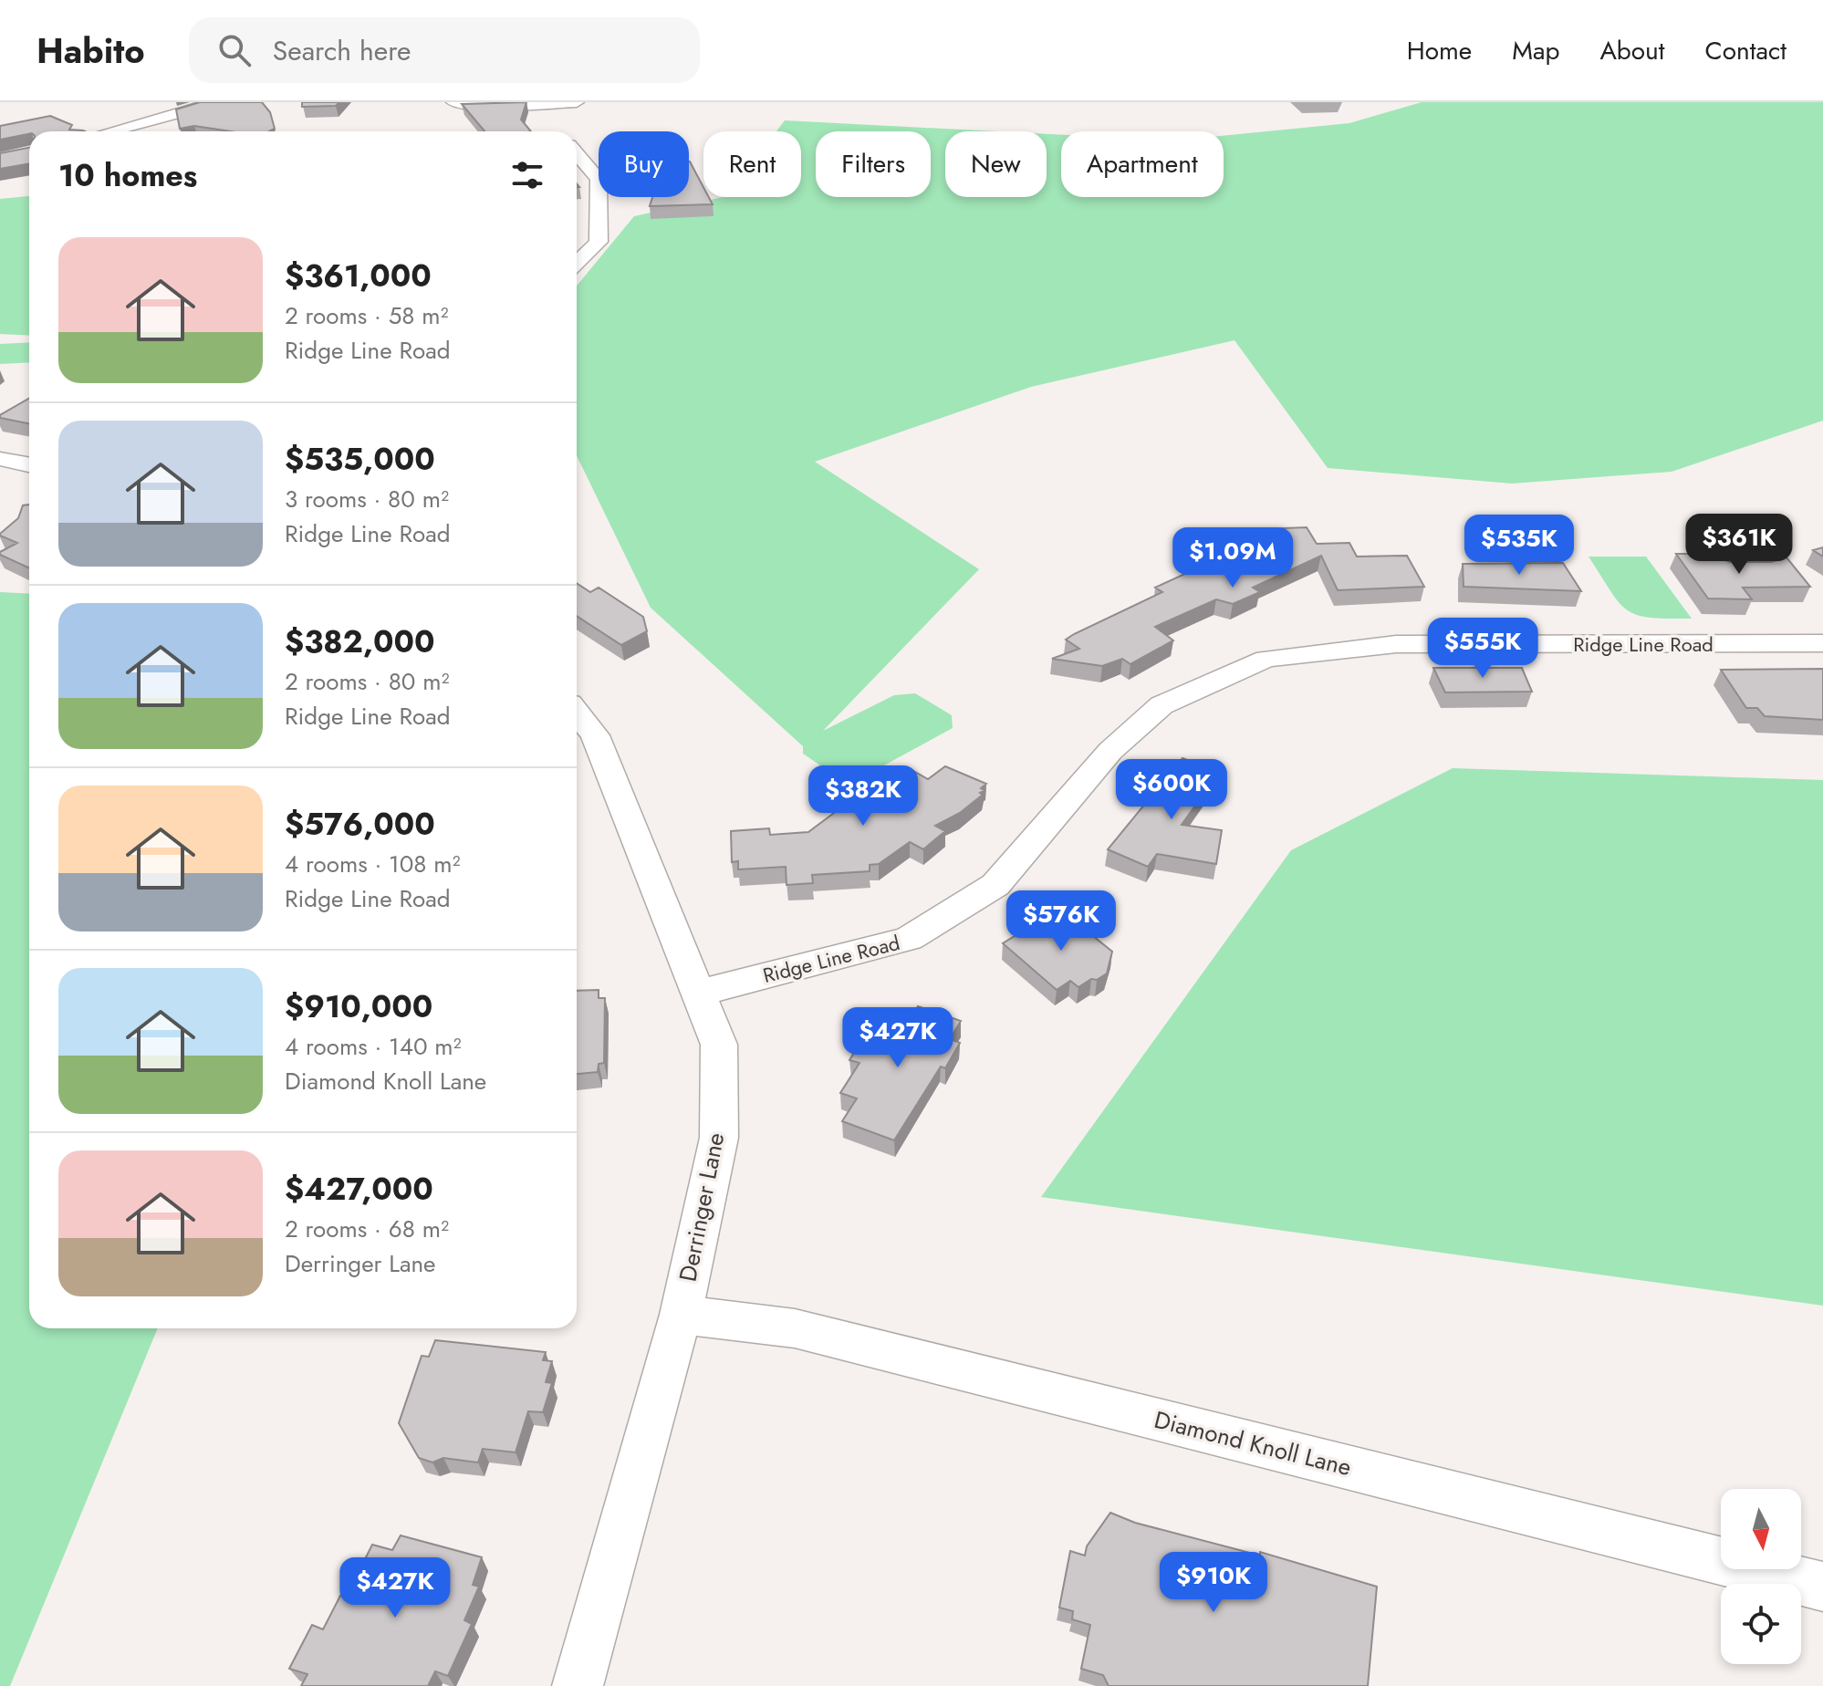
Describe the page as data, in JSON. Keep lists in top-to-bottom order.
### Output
{
  "streets": {
    "street": ["Ridge Line Road", "Derringer Lane", "Diamond Knoll Lane"]
  },
  "crossings": [
    ["Ridge Line Road", "Derringer Lane"],
    ["Derringer Lane", "Diamond Knoll Lane"]
  ],
  "north": "bottom",
  "page": {
    "header": "Habito",
    "search": "Search here",
    "nav": [
      "Home",
      "Map",
      "About",
      "Contact"
    ],
    "chip": [
      "Buy",
      "Rent",
      "Filters",
      "New",
      "Apartment"
    ],
    "heading": "10 homes",
    "list": [
      {
        "name": "$361,000",
        "note": "2 rooms · 58 m² · Ridge Line Road"
      },
      {
        "name": "$535,000",
        "note": "3 rooms · 80 m² · Ridge Line Road"
      },
      {
        "name": "$382,000",
        "note": "2 rooms · 80 m² · Ridge Line Road"
      },
      {
        "name": "$576,000",
        "note": "4 rooms · 108 m² · Ridge Line Road"
      },
      {
        "name": "$910,000",
        "note": "4 rooms · 140 m² · Diamond Knoll Lane"
      },
      {
        "name": "$427,000",
        "note": "2 rooms · 68 m² · Derringer Lane"
      }
    ],
    "price": [
      "$361K",
      "$535K",
      "$1.09M",
      "$555K",
      "$600K",
      "$382K",
      "$576K",
      "$427K",
      "$910K",
      "$427K"
    ]
  }
}
